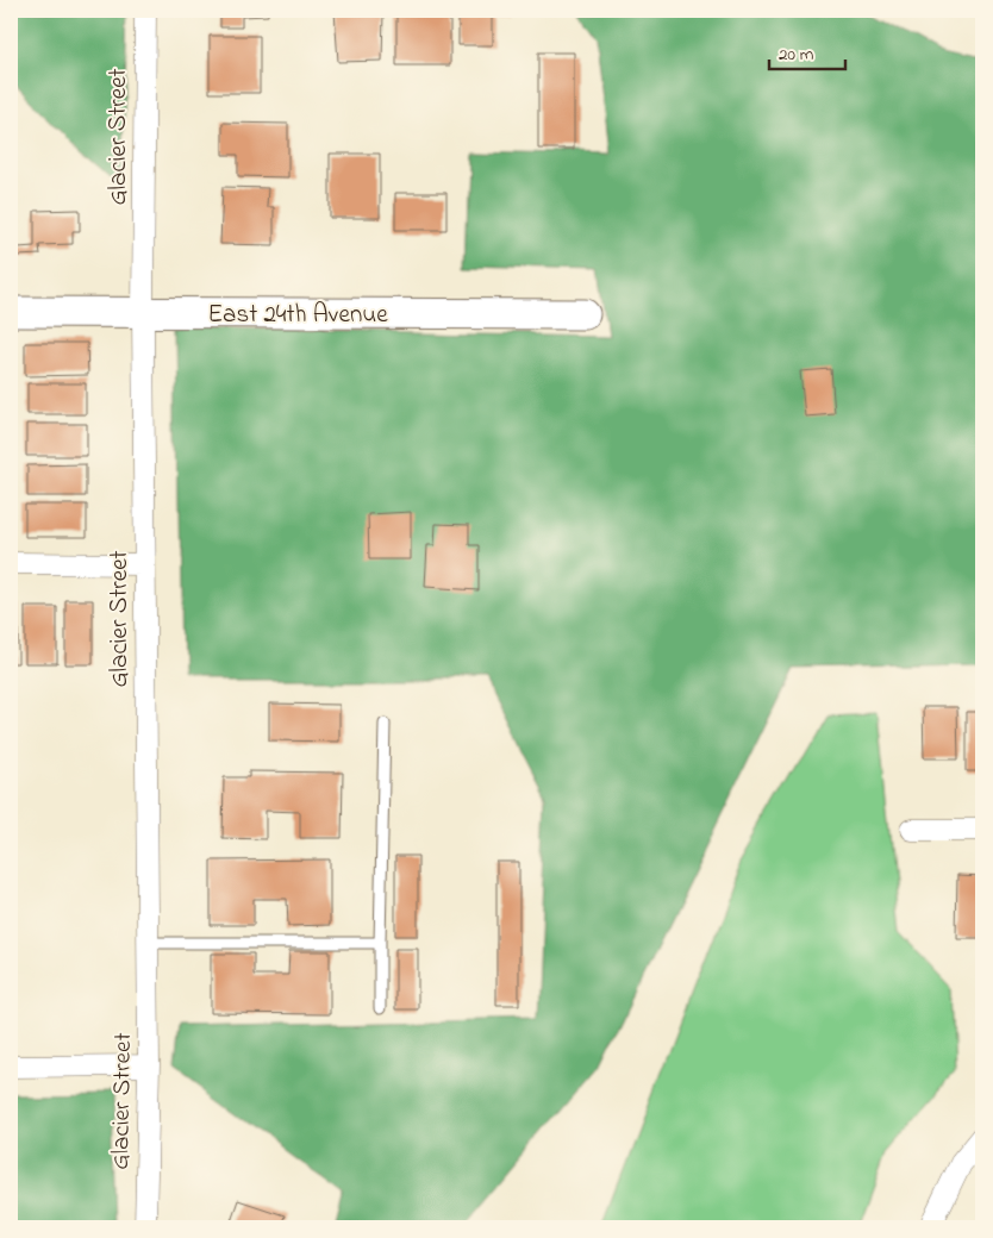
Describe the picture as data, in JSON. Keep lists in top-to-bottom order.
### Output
{
  "streets": {
    "street": ["Glacier Street", "East 24th Avenue"]
  },
  "crossings": [
    ["Glacier Street", "East 24th Avenue"]
  ],
  "scale_bar": "20 m"
}
